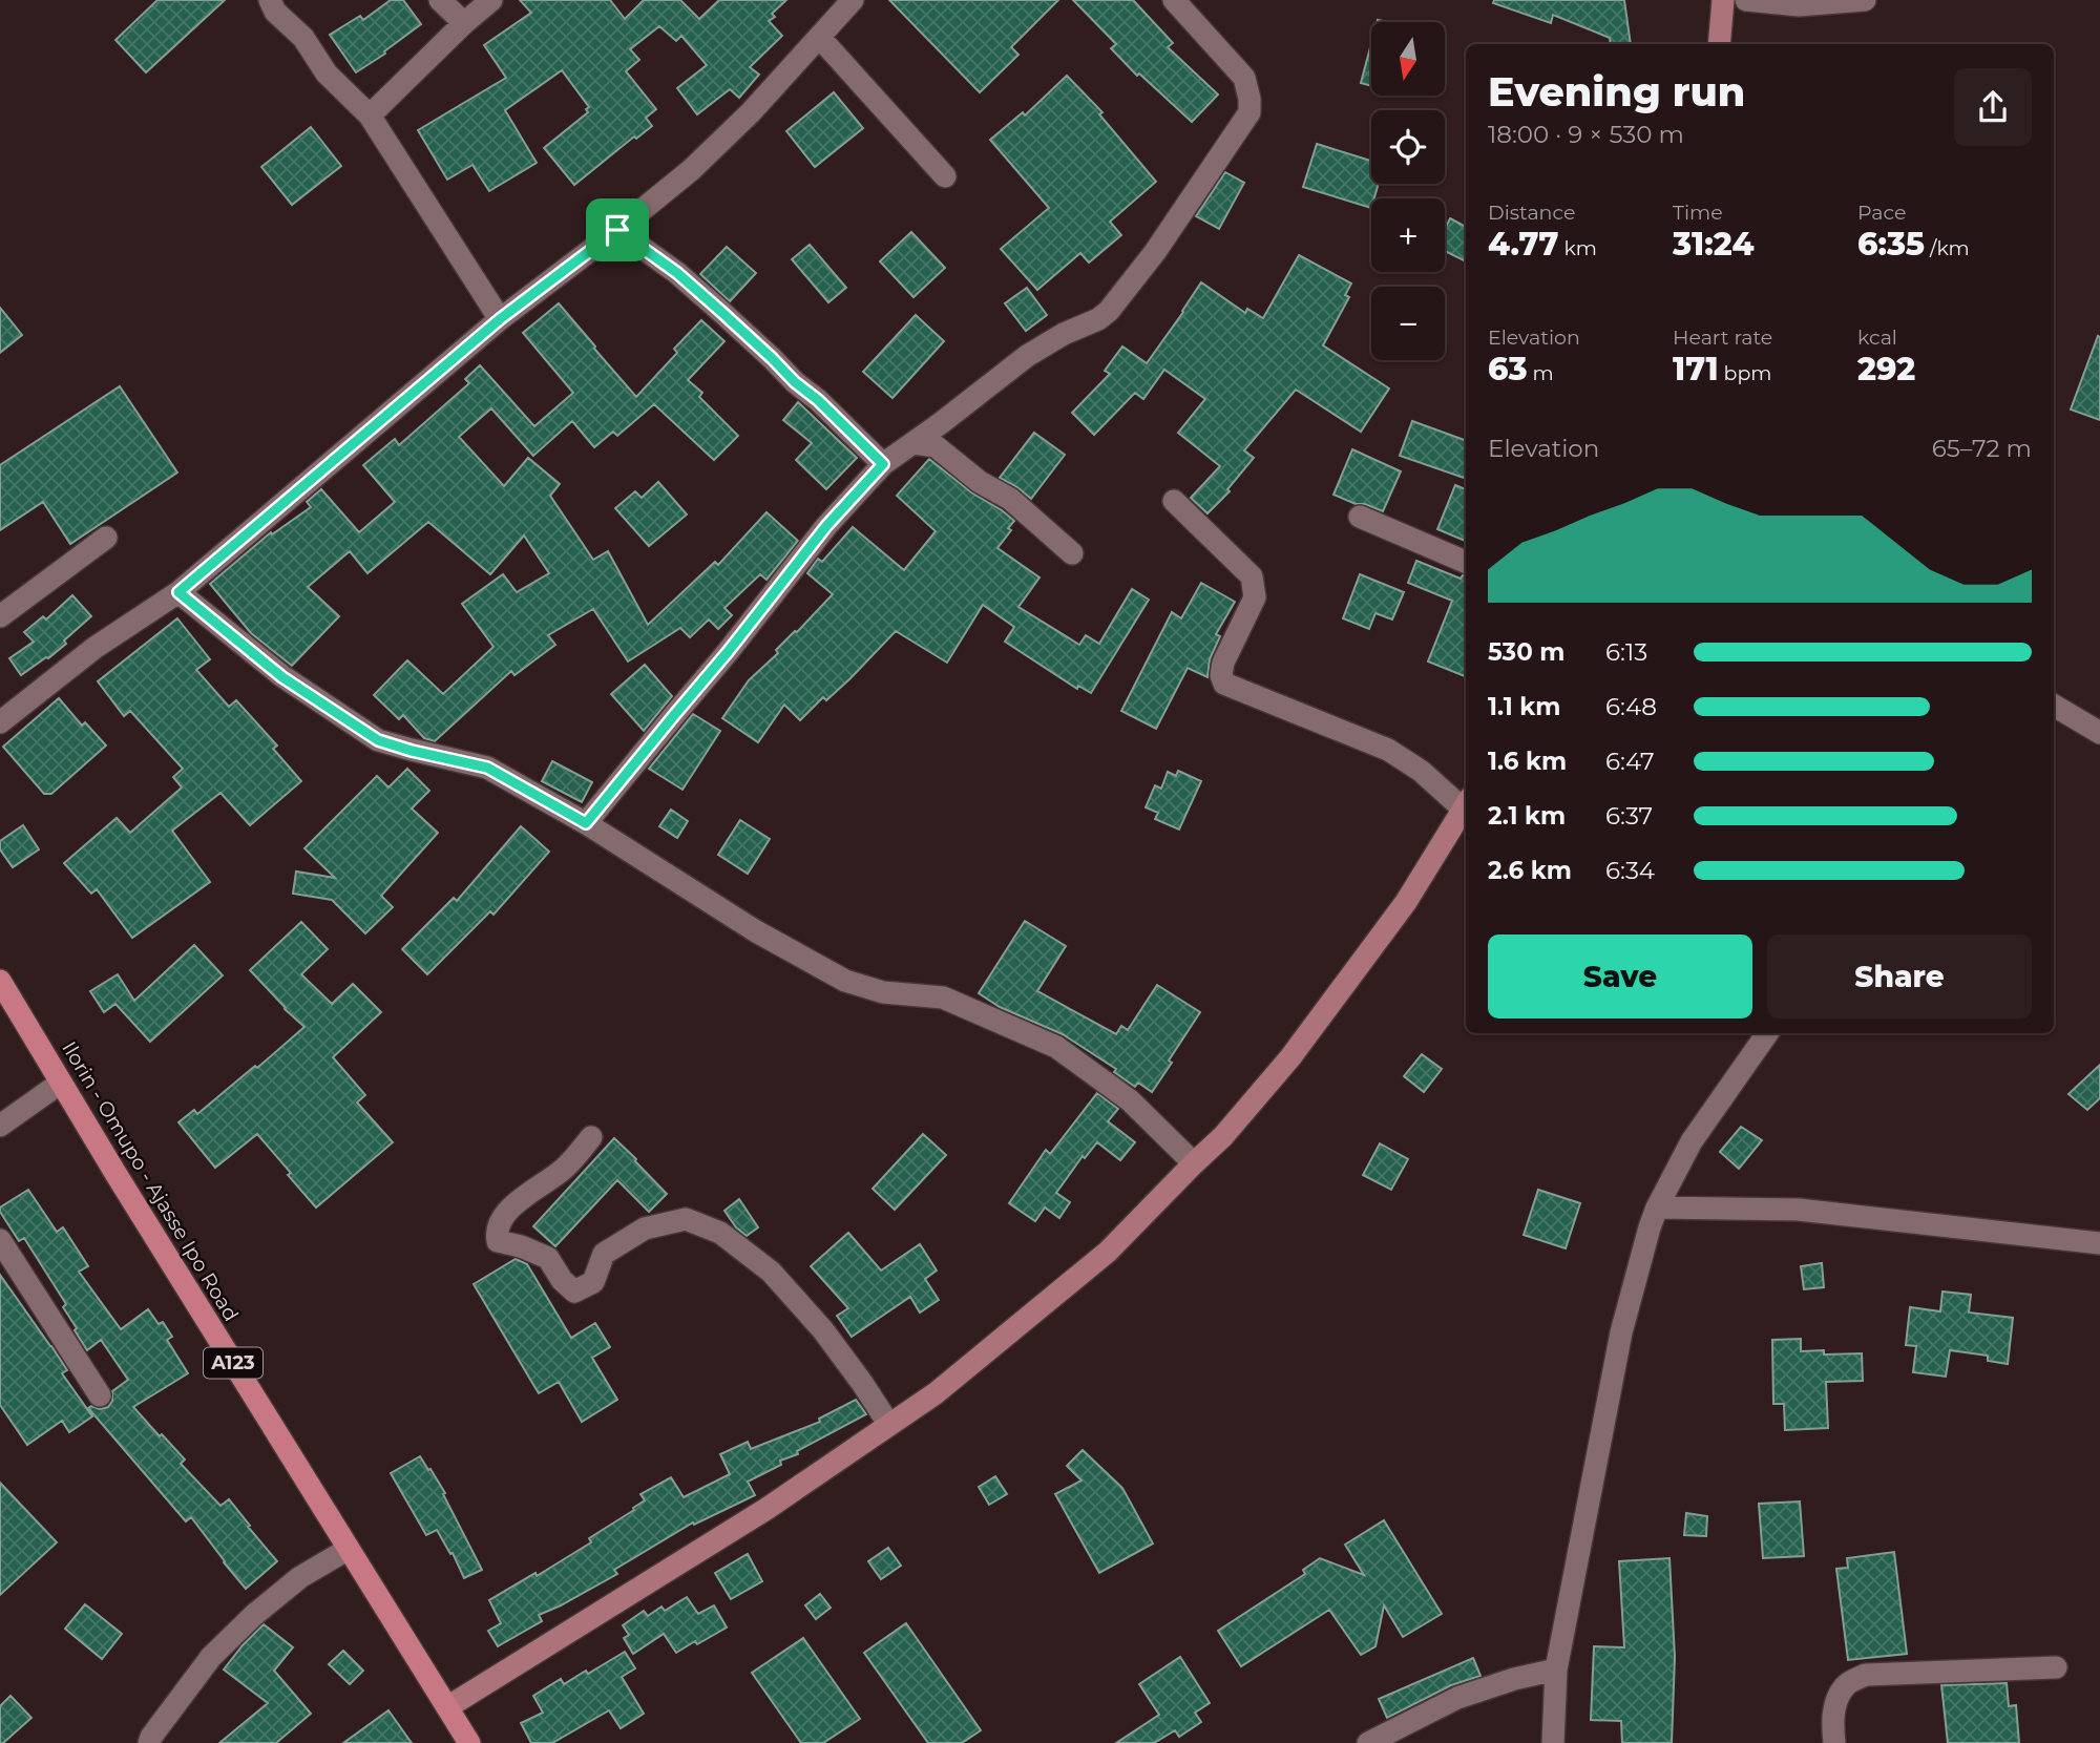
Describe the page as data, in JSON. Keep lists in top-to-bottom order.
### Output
{
  "streets": {
    "highway": ["Ilorin - Omupo - Ajasse Ipo Road", "A123"]
  },
  "north": "bottom",
  "page": {
    "map_buttons": ["+", "−"],
    "heading": ["Evening run", "18:00 · 9 × 530 m"],
    "stats": [
      ["Distance", "4.77 km"],
      ["Time", "31:24"],
      ["Pace", "6:35 /km"],
      ["Elevation", "63 m"],
      ["Heart rate", "171 bpm"],
      ["kcal", "292"]
    ],
    "chart": ["Elevation", "65–72 m"],
    "list": [
      {
        "name": "530 m",
        "note": "6:13"
      },
      {
        "name": "1.1 km",
        "note": "6:48"
      },
      {
        "name": "1.6 km",
        "note": "6:47"
      },
      {
        "name": "2.1 km",
        "note": "6:37"
      },
      {
        "name": "2.6 km",
        "note": "6:34"
      }
    ],
    "buttons": ["Save", "Share"]
  }
}
